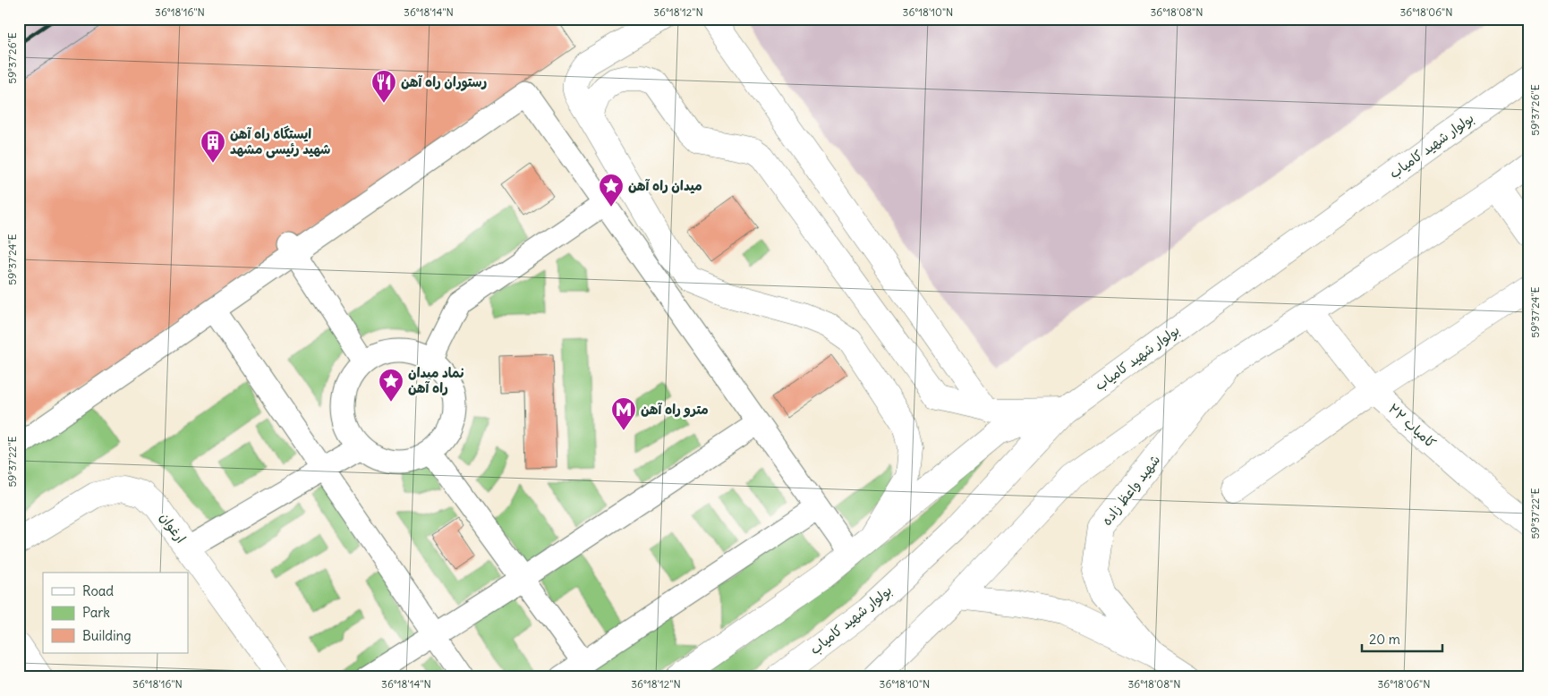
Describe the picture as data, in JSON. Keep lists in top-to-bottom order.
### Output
{
  "streets": {
    "street": [
      "بولوار شهید کامیاب",
      "کامیاب ۲۲",
      "شهید واعظ زاده",
      "ارغوان"
    ]
  },
  "places": {
    "restaurant": ["رستوران راه آهن"],
    "building": ["ایستگاه راه آهن شهید رئیسی مشهد"],
    "place": ["میدان راه آهن", "نماد میدان راه آهن"],
    "metro station": ["مترو راه آهن"]
  },
  "legend": ["Road", "Park", "Building"],
  "scale_bar": "20 m",
  "coordinates": [
    "36°18'16\"N",
    "36°18'14\"N",
    "36°18'12\"N",
    "36°18'10\"N",
    "36°18'08\"N",
    "36°18'06\"N",
    "59°37'26\"E",
    "59°37'24\"E",
    "59°37'22\"E"
  ]
}
